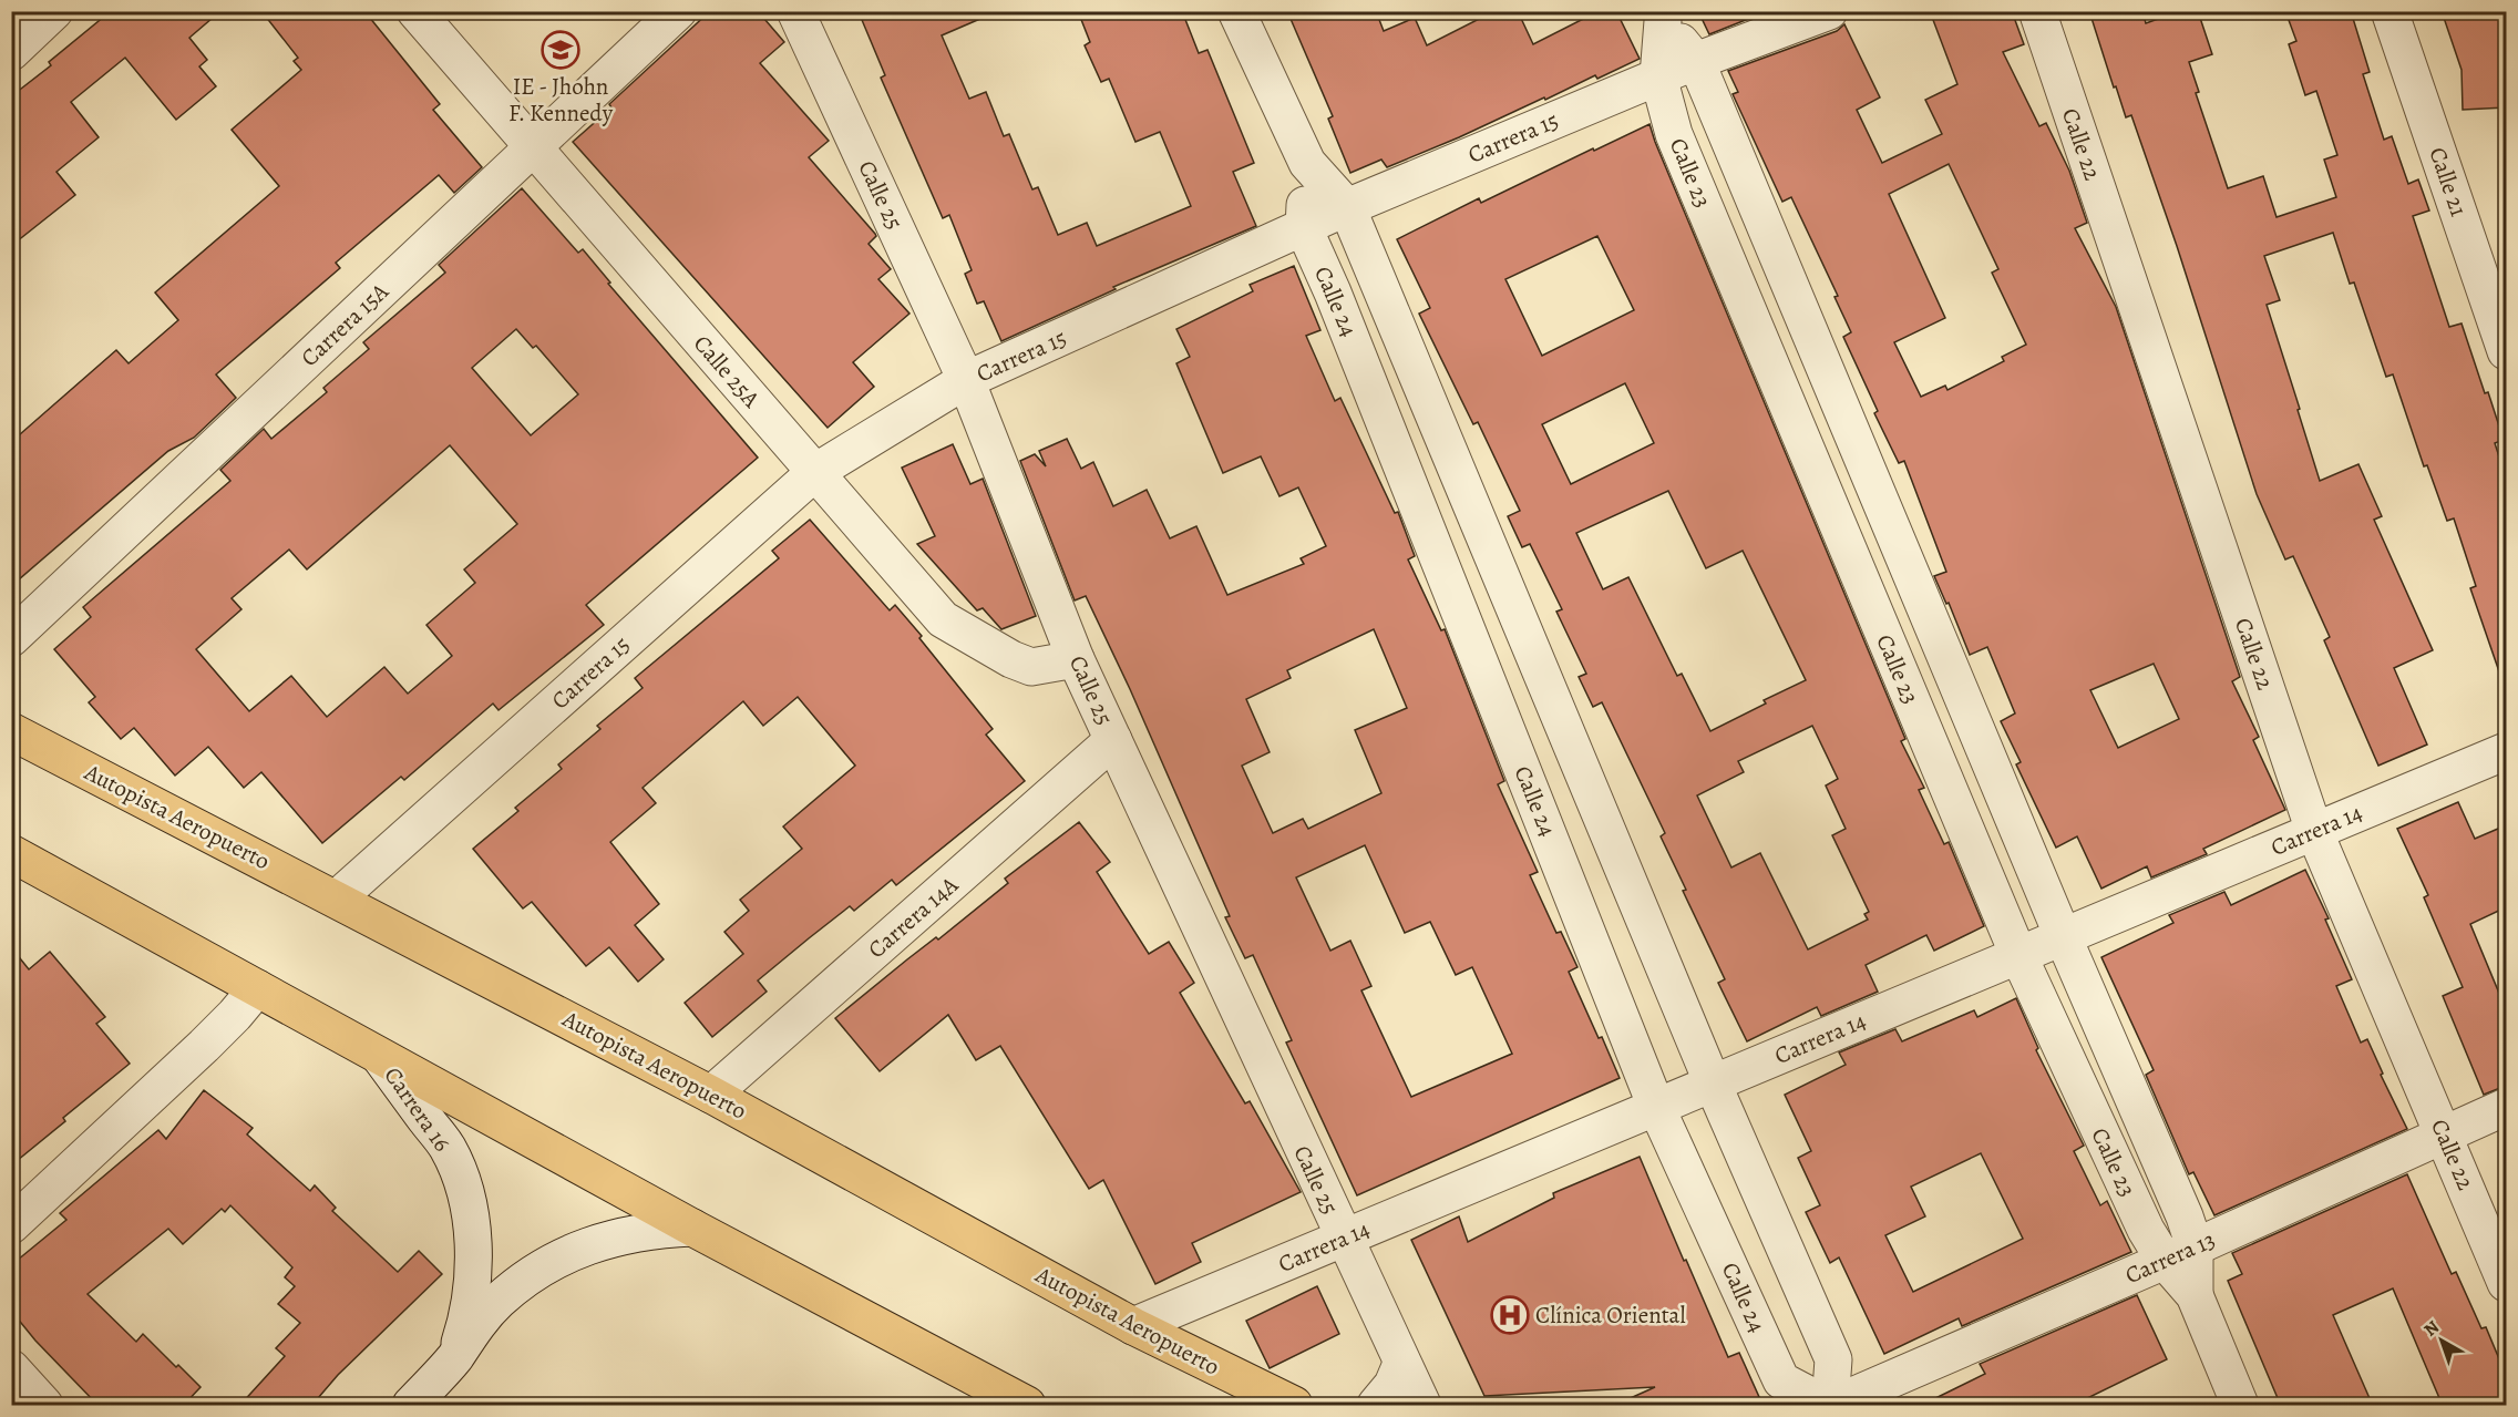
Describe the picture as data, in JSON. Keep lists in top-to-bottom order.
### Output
{
  "streets": {
    "highway": ["Autopista Aeropuerto"],
    "street": [
      "Carrera 15",
      "Calle 22",
      "Calle 23",
      "Calle 21",
      "Calle 25",
      "Calle 24",
      "Carrera 15A",
      "Calle 25A",
      "Carrera 14",
      "Carrera 14A",
      "Carrera 16",
      "Carrera 13"
    ]
  },
  "crossings": [
    ["Carrera 15", "Calle 23"],
    ["Carrera 15", "Calle 25"],
    ["Carrera 15", "Calle 24"],
    ["Carrera 15", "Calle 25A"],
    ["Carrera 15", "Autopista Aeropuerto"],
    ["Calle 22", "Carrera 14"],
    ["Calle 22", "Carrera 13"],
    ["Calle 23", "Carrera 14"],
    ["Calle 23", "Carrera 13"],
    ["Calle 25", "Calle 25A"],
    ["Calle 25", "Carrera 14"],
    ["Calle 25", "Carrera 14A"],
    ["Calle 24", "Carrera 14"],
    ["Calle 24", "Carrera 13"],
    ["Carrera 15A", "Calle 25A"],
    ["Autopista Aeropuerto", "Carrera 14"],
    ["Autopista Aeropuerto", "Carrera 14A"]
  ],
  "places": {
    "school or university": ["IE - Jhohn F. Kennedy"],
    "hospital": ["Clínica Oriental"]
  },
  "north": "top left"
}
